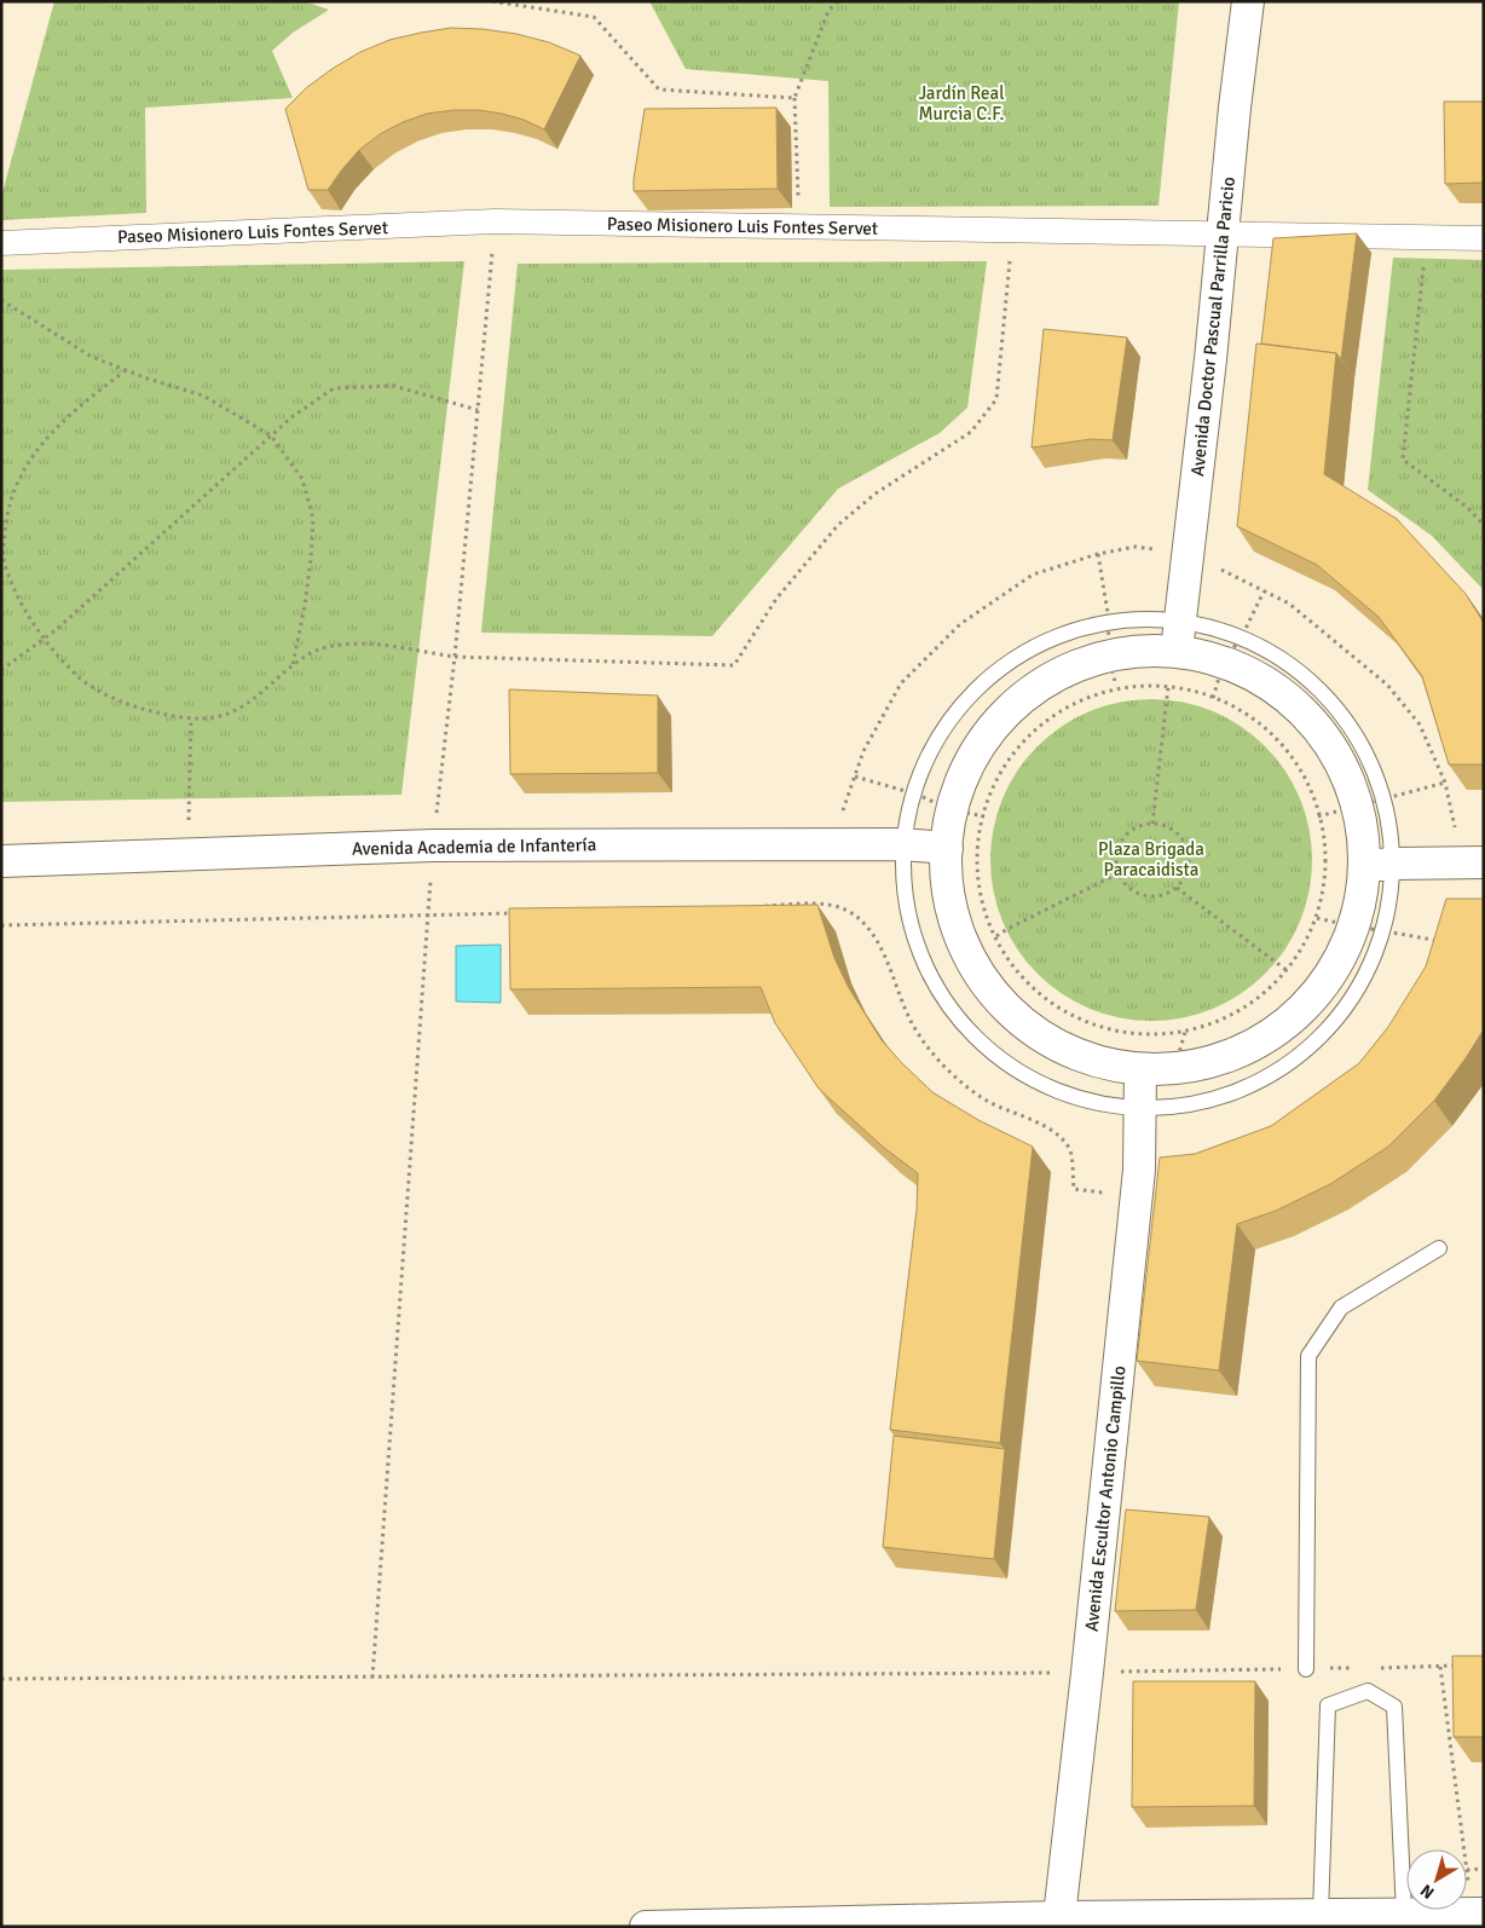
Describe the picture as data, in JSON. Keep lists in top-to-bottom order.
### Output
{
  "streets": {
    "street": [
      "Paseo Misionero Luis Fontes Servet",
      "Avenida Doctor Pascual Parrilla Paricio",
      "Avenida Academia de Infantería",
      "Avenida Escultor Antonio Campillo"
    ]
  },
  "crossings": [
    ["Paseo Misionero Luis Fontes Servet", "Avenida Doctor Pascual Parrilla Paricio"]
  ],
  "parks": ["Jardín Real Murcia C.F.", "Plaza Brigada Paracaidista"],
  "north": "bottom left"
}
